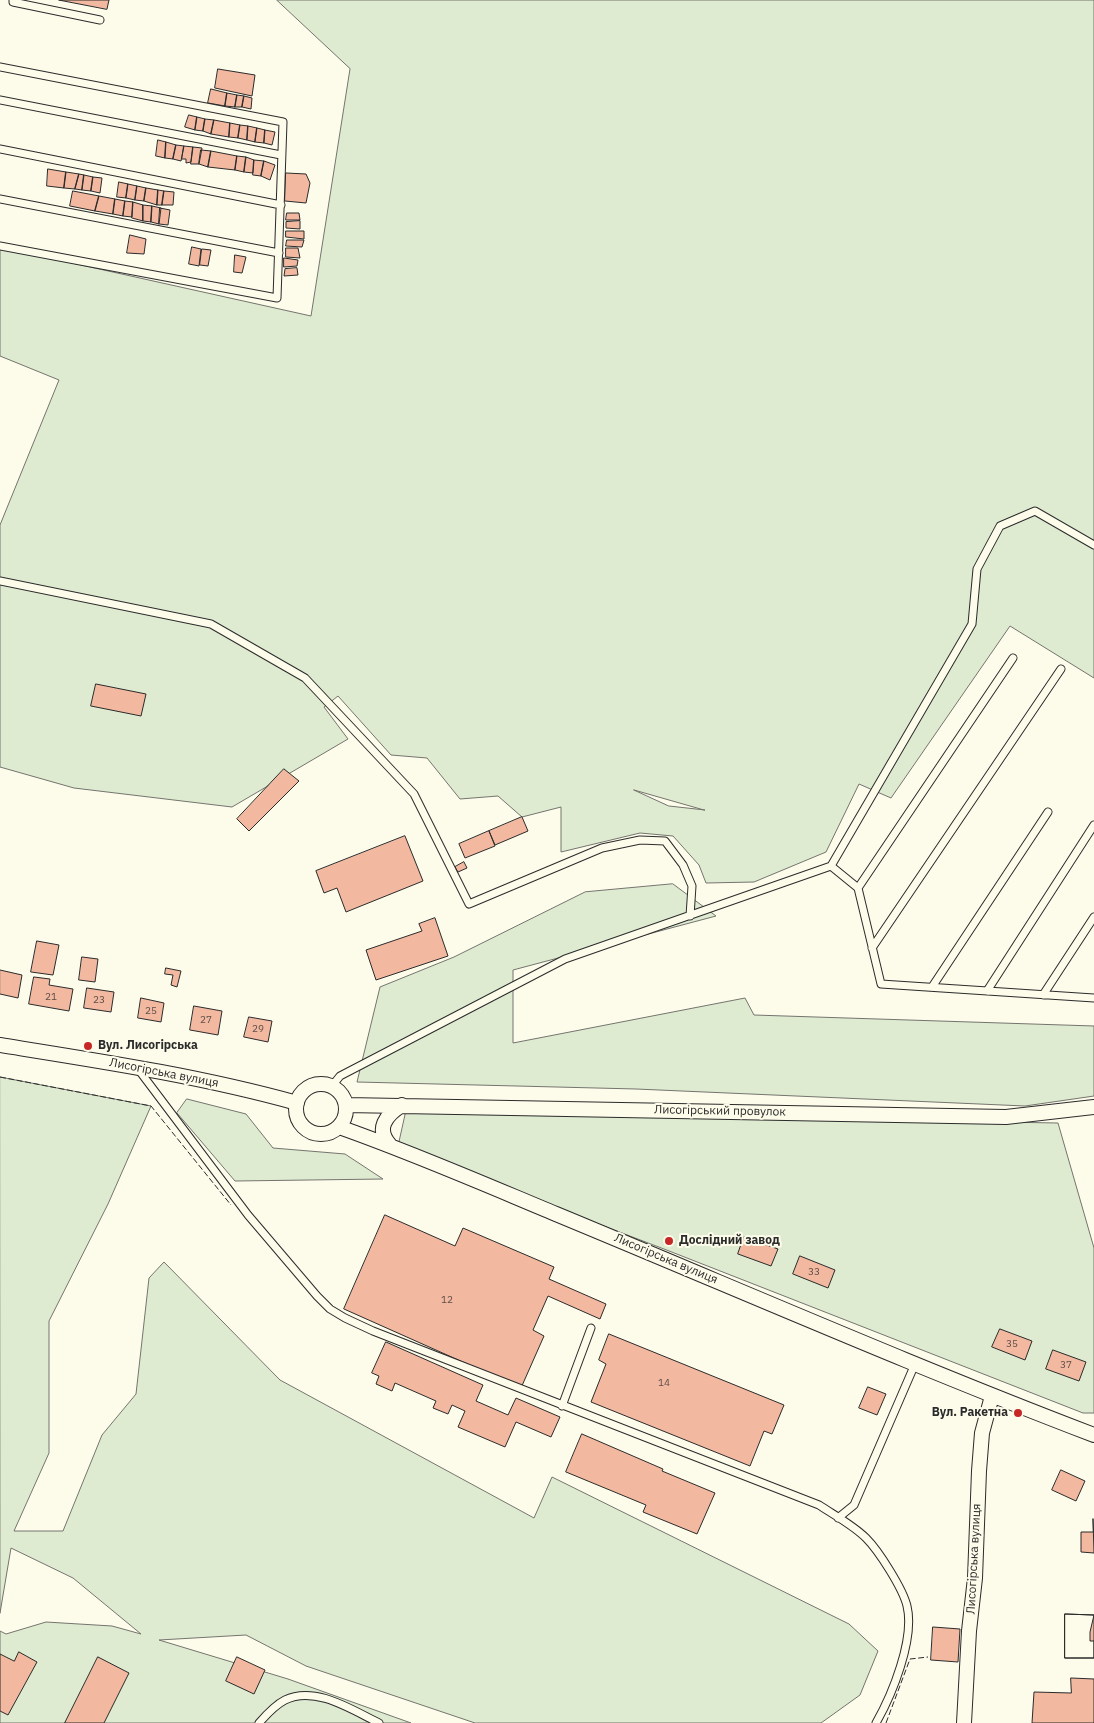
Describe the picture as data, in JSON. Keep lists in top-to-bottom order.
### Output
{
  "streets": {
    "street": ["Лисогірська вулиця", "Лисогірський провулок"]
  },
  "crossings": [
    ["Лисогірська вулиця", "Лисогірський провулок"]
  ],
  "places": ["Вул. Лисогірська", "Дослідний завод", "Вул. Ракетна"],
  "house_numbers": [
    "21",
    "23",
    "25",
    "27",
    "29",
    "33",
    "12",
    "35",
    "37",
    "14"
  ]
}
